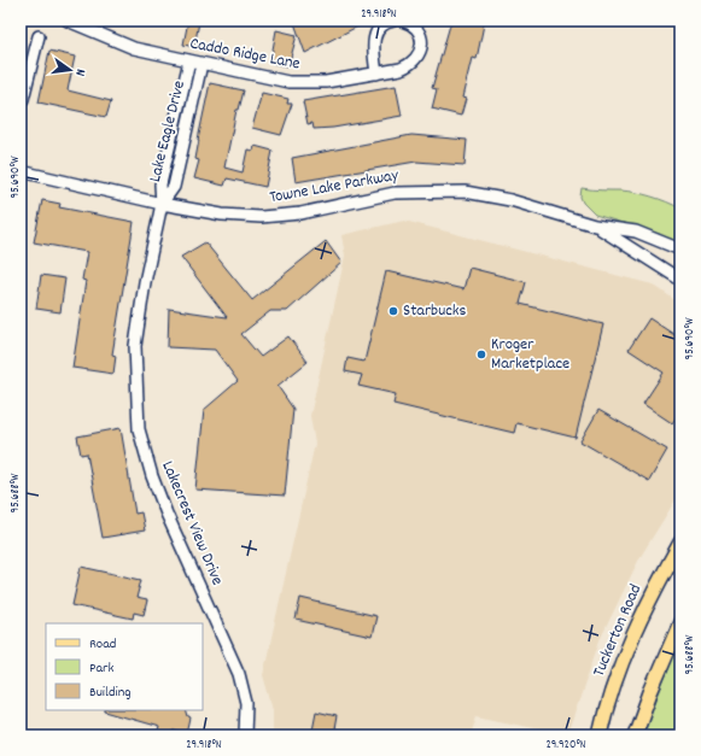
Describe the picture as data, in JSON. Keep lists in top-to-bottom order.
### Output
{
  "streets": {
    "main road": ["Tuckerton Road"],
    "street": [
      "Caddo Ridge Lane",
      "Lake Eagle Drive",
      "Towne Lake Parkway",
      "Lakecrest View Drive"
    ]
  },
  "crossings": [
    ["Caddo Ridge Lane", "Lake Eagle Drive"],
    ["Lake Eagle Drive", "Towne Lake Parkway"],
    ["Lake Eagle Drive", "Lakecrest View Drive"],
    ["Towne Lake Parkway", "Lakecrest View Drive"]
  ],
  "places": ["Starbucks", "Kroger Marketplace"],
  "legend": ["Road", "Park", "Building"],
  "north": "right",
  "coordinates": [
    "29.918°N",
    "95.690°W",
    "95.688°W",
    "29.920°N"
  ]
}
